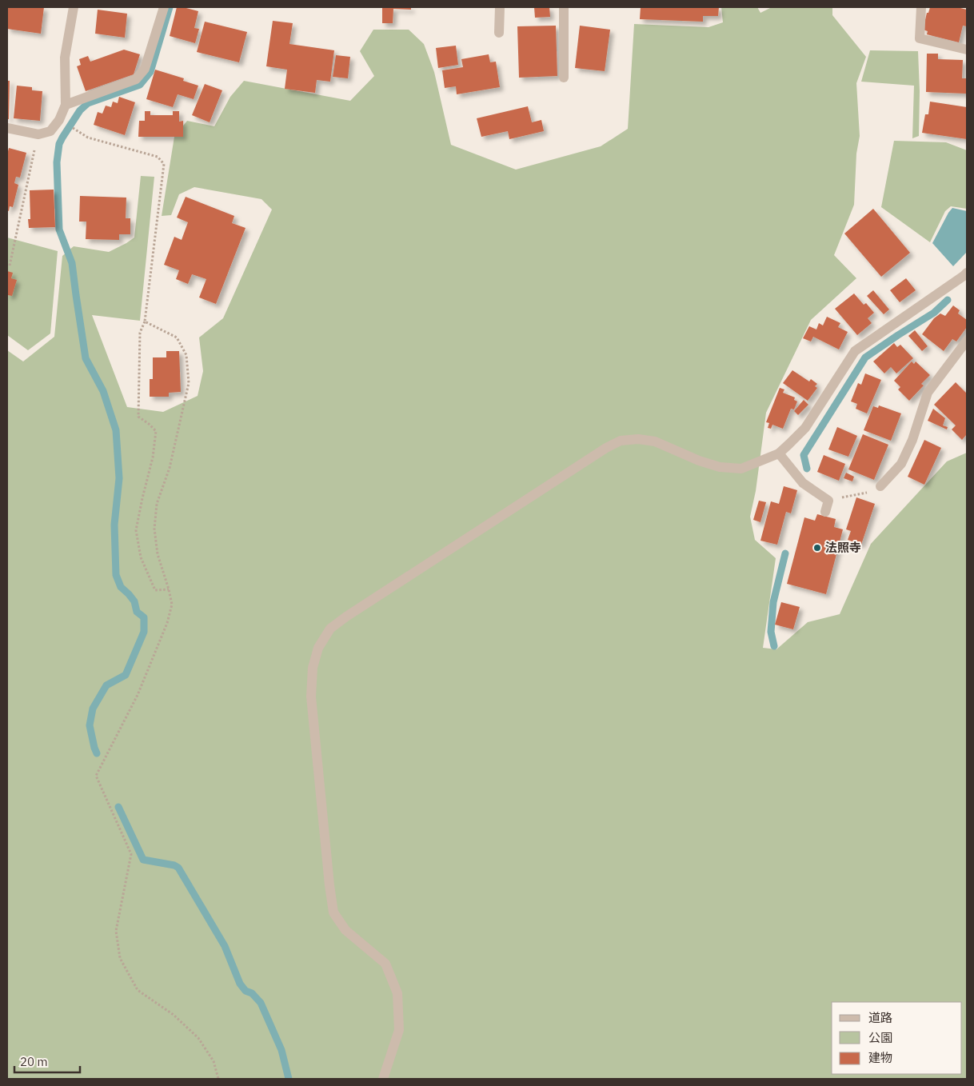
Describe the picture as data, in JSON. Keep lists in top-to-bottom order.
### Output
{
  "places": ["法照寺"],
  "legend": ["道路", "公園", "建物"],
  "scale_bar": "20 m"
}
